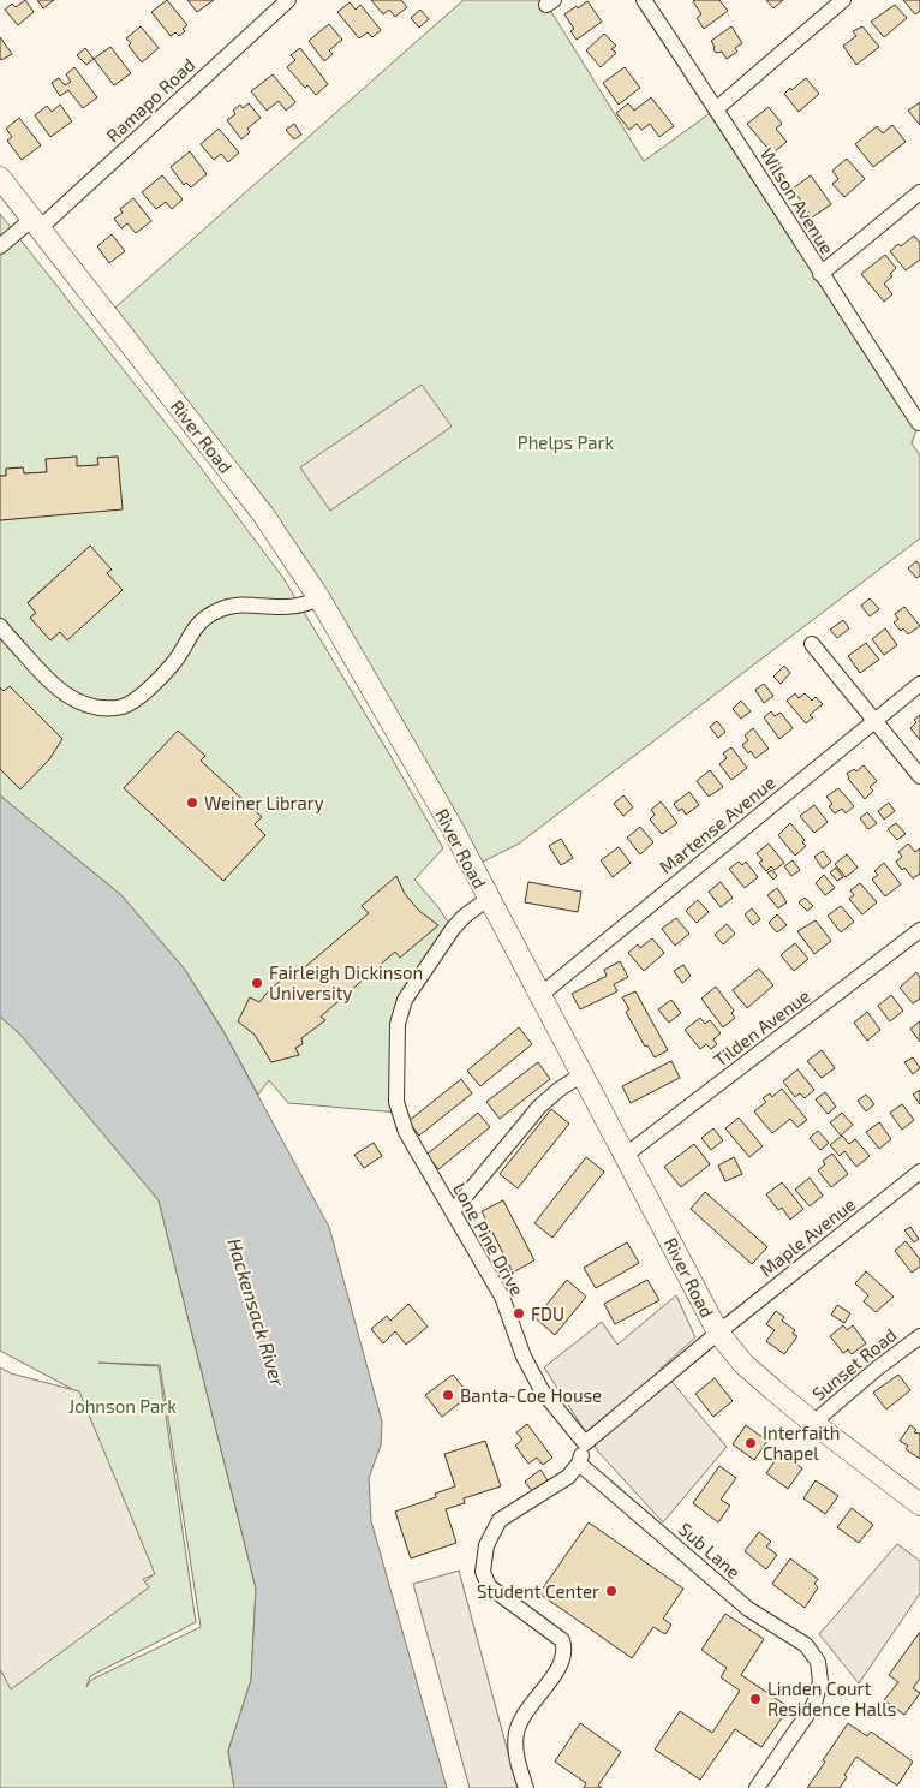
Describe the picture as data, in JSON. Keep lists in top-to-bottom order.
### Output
{
  "streets": {
    "main road": ["River Road"],
    "street": [
      "Ramapo Road",
      "Wilson Avenue",
      "Martense Avenue",
      "Tilden Avenue",
      "Maple Avenue",
      "Lone Pine Drive",
      "Sunset Road",
      "Sub Lane"
    ]
  },
  "crossings": [
    ["Ramapo Road", "River Road"],
    ["River Road", "Martense Avenue"],
    ["River Road", "Tilden Avenue"],
    ["River Road", "Maple Avenue"],
    ["River Road", "Lone Pine Drive"],
    ["River Road", "Sunset Road"]
  ],
  "water": ["Hackensack River"],
  "parks": ["Phelps Park", "Johnson Park"],
  "places": [
    "Weiner Library",
    "Fairleigh Dickinson University",
    "FDU",
    "Banta-Coe House",
    "Interfaith Chapel",
    "Student Center",
    "Linden Court Residence Halls"
  ]
}
